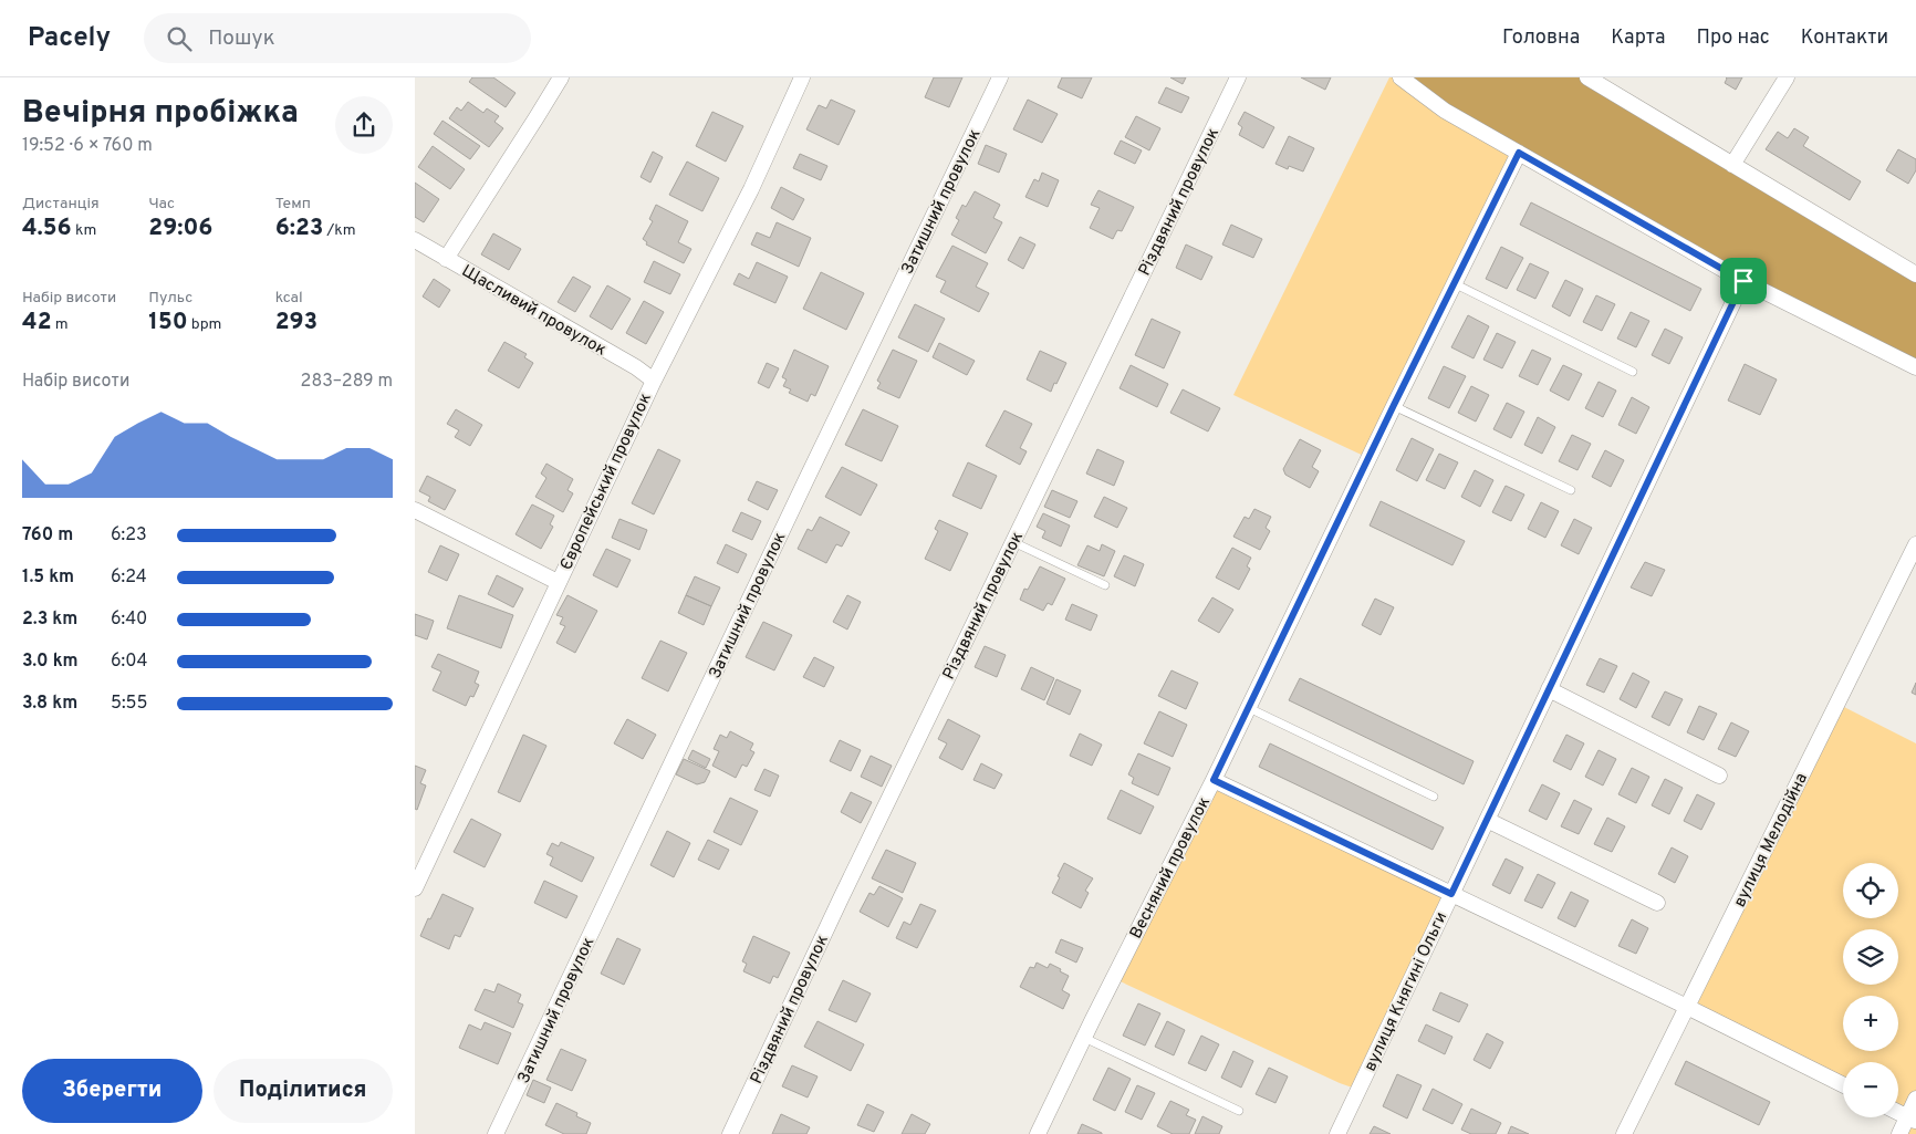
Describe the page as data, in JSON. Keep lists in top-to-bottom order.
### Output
{
  "streets": {
    "street": [
      "Затишний провулок",
      "Різдвяний провулок",
      "Щасливий провулок",
      "Європейський провулок",
      "вулиця Мелодійна",
      "Весняний провулок",
      "вулиця Княгині Ольги"
    ]
  },
  "crossings": [
    ["Щасливий провулок", "Європейський провулок"]
  ],
  "page": {
    "header": "Pacely",
    "search": "Пошук",
    "nav": [
      "Головна",
      "Карта",
      "Про нас",
      "Контакти"
    ],
    "heading": ["Вечірня пробіжка", "19:52 · 6 × 760 m"],
    "stats": [
      ["Дистанція", "4.56 km"],
      ["Час", "29:06"],
      ["Темп", "6:23 /km"],
      ["Набір висоти", "42 m"],
      ["Пульс", "150 bpm"],
      ["kcal", "293"]
    ],
    "chart": ["Набір висоти", "283–289 m"],
    "list": [
      {
        "name": "760 m",
        "note": "6:23"
      },
      {
        "name": "1.5 km",
        "note": "6:24"
      },
      {
        "name": "2.3 km",
        "note": "6:40"
      },
      {
        "name": "3.0 km",
        "note": "6:04"
      },
      {
        "name": "3.8 km",
        "note": "5:55"
      }
    ],
    "map_buttons": ["+", "−"],
    "buttons": ["Зберегти", "Поділитися"]
  }
}
